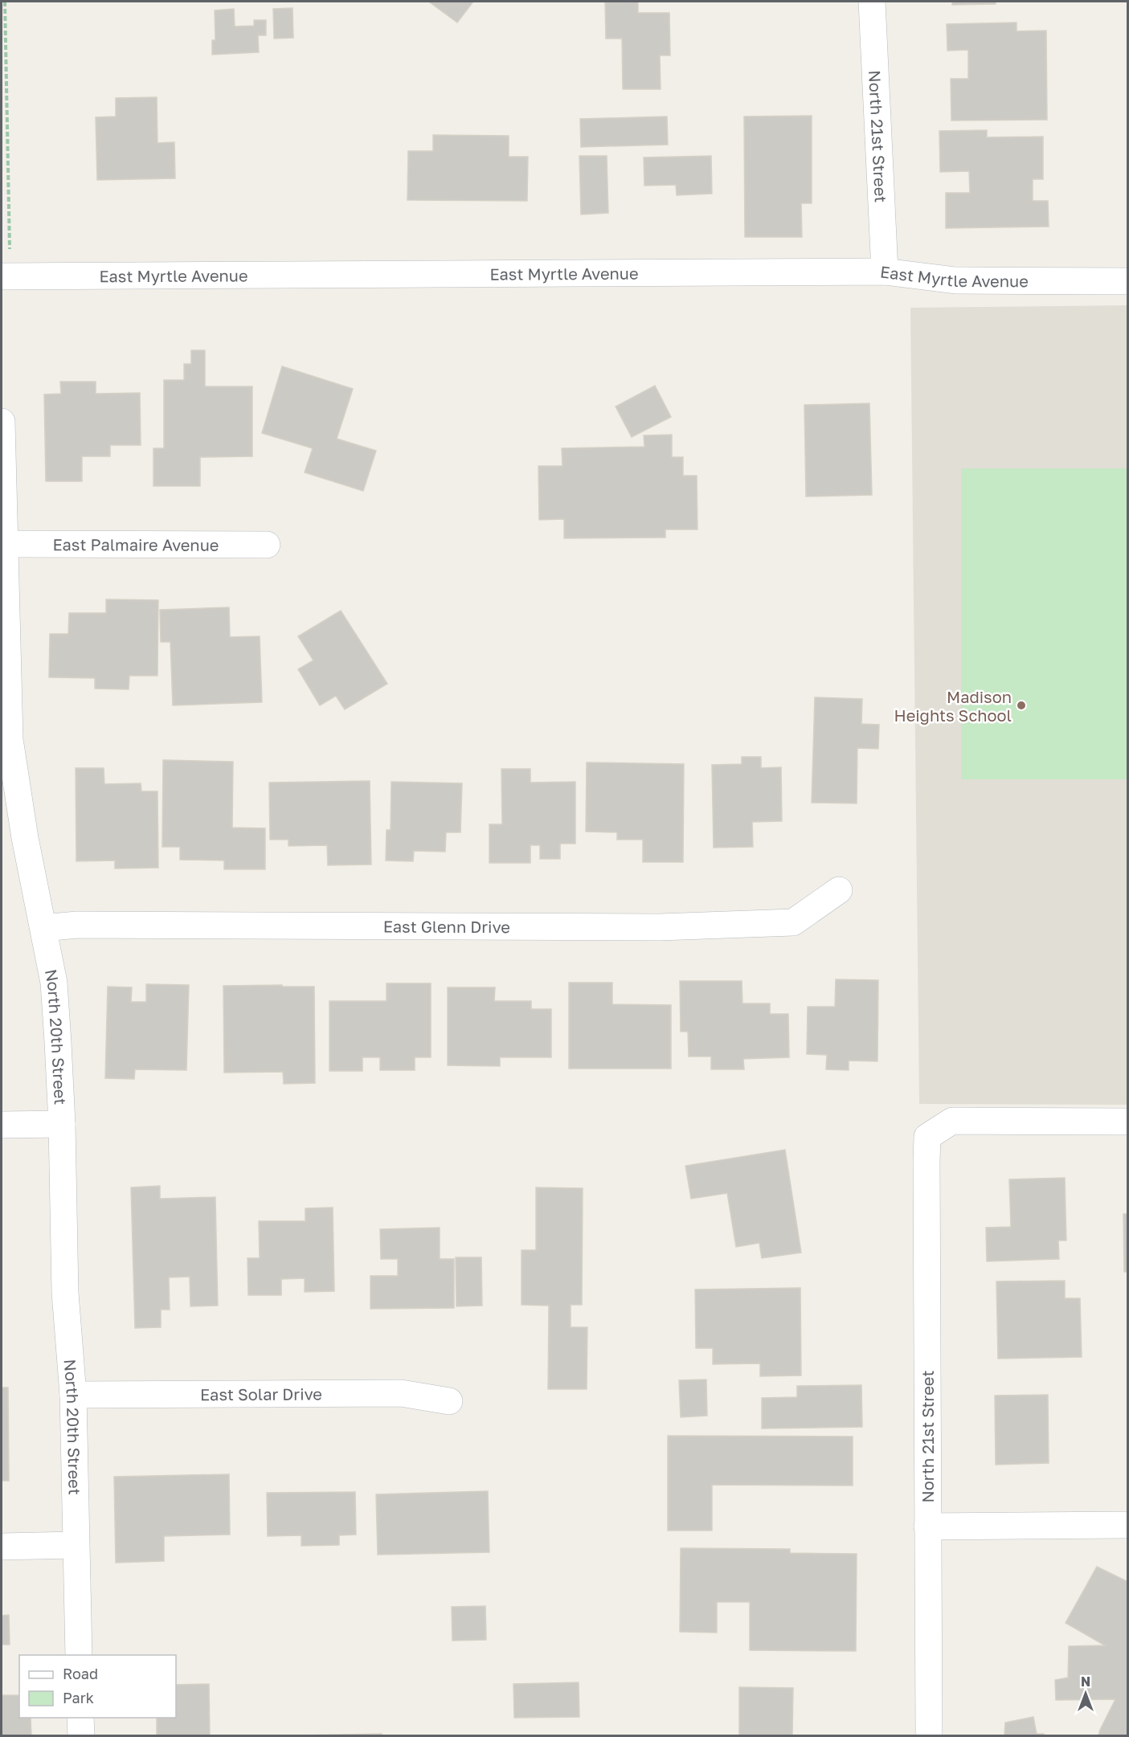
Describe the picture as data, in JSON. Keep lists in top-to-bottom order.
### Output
{
  "streets": {
    "street": [
      "North 21st Street",
      "East Myrtle Avenue",
      "East Palmaire Avenue",
      "East Glenn Drive",
      "North 20th Street",
      "East Solar Drive"
    ]
  },
  "crossings": [
    ["North 21st Street", "East Myrtle Avenue"],
    ["East Palmaire Avenue", "North 20th Street"],
    ["East Glenn Drive", "North 20th Street"],
    ["North 20th Street", "East Solar Drive"]
  ],
  "places": ["Madison Heights School"],
  "legend": ["Road", "Park"],
  "north": "top"
}
